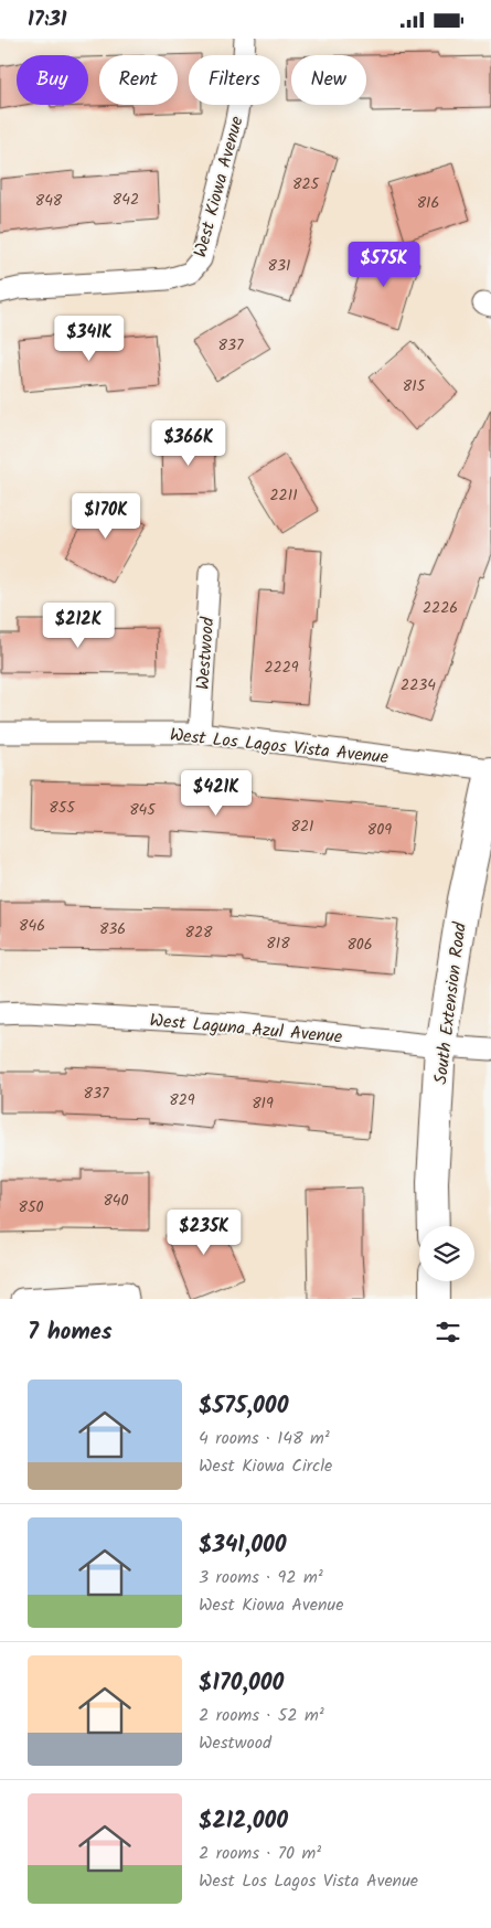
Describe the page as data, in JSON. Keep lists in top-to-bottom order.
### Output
{
  "streets": {
    "street": [
      "West Kiowa Avenue",
      "Westwood",
      "West Los Lagos Vista Avenue",
      "South Extension Road",
      "West Laguna Azul Avenue"
    ]
  },
  "crossings": [
    ["Westwood", "West Los Lagos Vista Avenue"],
    ["West Los Lagos Vista Avenue", "South Extension Road"],
    ["South Extension Road", "West Laguna Azul Avenue"]
  ],
  "house_numbers": [
    "825",
    "842",
    "848",
    "816",
    "831",
    "837",
    "815",
    "2211",
    "2226",
    "2229",
    "2234",
    "855",
    "845",
    "821",
    "809",
    "846",
    "836",
    "828",
    "818",
    "806",
    "837",
    "829",
    "819",
    "840",
    "850"
  ],
  "page": {
    "status": "17:31",
    "chip": [
      "Buy",
      "Rent",
      "Filters",
      "New"
    ],
    "price": [
      "$575K",
      "$341K",
      "$366K",
      "$170K",
      "$212K",
      "$421K",
      "$235K"
    ],
    "heading": "7 homes",
    "list": [
      {
        "name": "$575,000",
        "note": "4 rooms · 148 m² · West Kiowa Circle"
      },
      {
        "name": "$341,000",
        "note": "3 rooms · 92 m² · West Kiowa Avenue"
      },
      {
        "name": "$170,000",
        "note": "2 rooms · 52 m² · Westwood"
      },
      {
        "name": "$212,000",
        "note": "2 rooms · 70 m² · West Los Lagos Vista Avenue"
      }
    ]
  }
}
